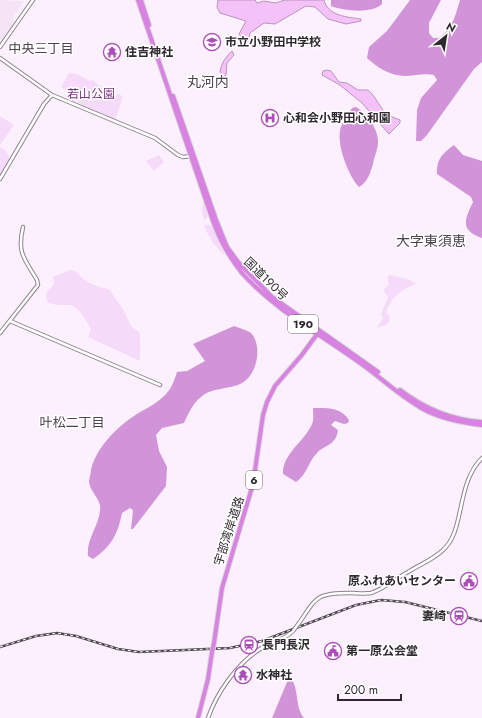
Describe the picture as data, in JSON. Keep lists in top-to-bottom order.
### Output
{
  "streets": {
    "highway": [
      "国道190号",
      "190",
      "6",
      "宇部湾岸道路"
    ]
  },
  "crossings": [
    ["国道190号", "宇部湾岸道路"]
  ],
  "districts": [
    "中央三丁目",
    "丸河内",
    "大字東須恵",
    "叶松二丁目"
  ],
  "parks": ["若山公園"],
  "places": {
    "school or university": ["市立小野田中学校"],
    "temple": ["住吉神社", "水神社"],
    "hospital": ["心和会小野田心和園"],
    "public building": ["原ふれあいセンター", "第一原公会堂"],
    "station": ["妻崎", "長門長沢"]
  },
  "scale_bar": "200 m",
  "north": "top right"
}
